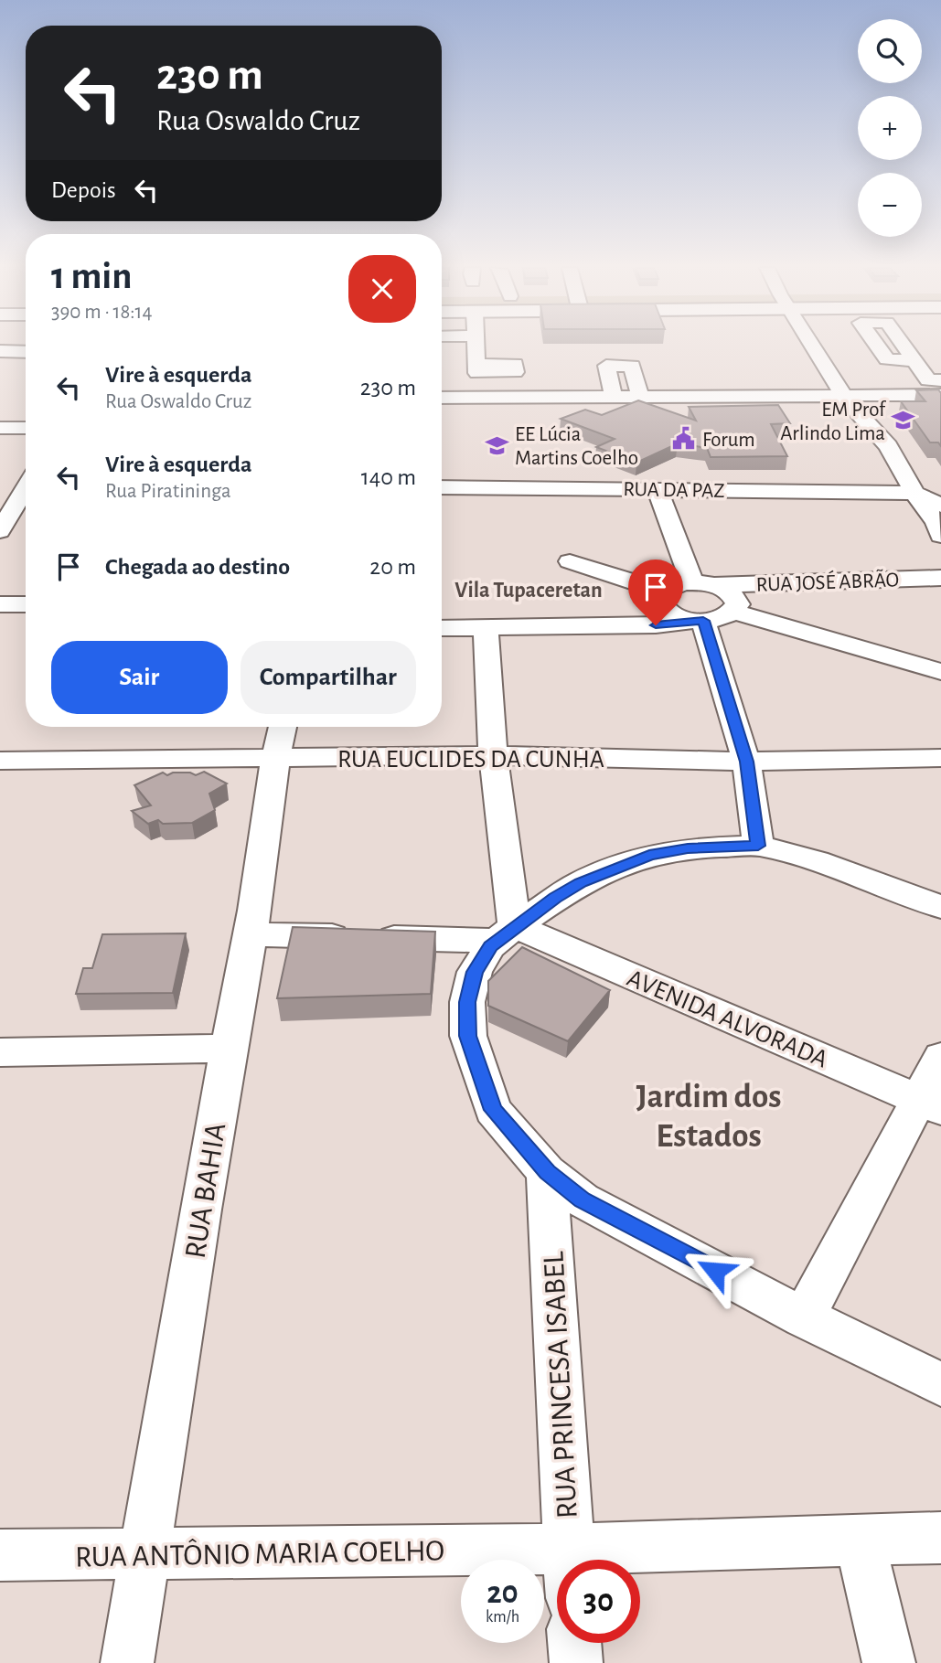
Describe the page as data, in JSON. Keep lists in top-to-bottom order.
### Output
{
  "streets": {
    "street": [
      "RUA DA PAZ",
      "RUA JOSÉ ABRÃO",
      "RUA EUCLIDES DA CUNHA",
      "AVENIDA ALVORADA",
      "RUA BAHIA",
      "RUA PRINCESA ISABEL",
      "RUA ANTÔNIO MARIA COELHO"
    ]
  },
  "crossings": [
    ["RUA EUCLIDES DA CUNHA", "RUA BAHIA"],
    ["AVENIDA ALVORADA", "RUA BAHIA"],
    ["RUA BAHIA", "RUA ANTÔNIO MARIA COELHO"],
    ["RUA PRINCESA ISABEL", "RUA ANTÔNIO MARIA COELHO"]
  ],
  "districts": ["Vila Tupaceretan", "Jardim dos Estados"],
  "places": {
    "school or university": ["EM Prof Arlindo Lima", "EE Lúcia Martins Coelho"],
    "public building": ["Forum"]
  },
  "page": {
    "map_buttons": ["+", "−"],
    "turn": ["230 m", "Rua Oswaldo Cruz"],
    "then": "Depois",
    "heading": ["1 min", "390 m · 18:14"],
    "list": [
      {
        "name": "Vire à esquerda",
        "note": "Rua Oswaldo Cruz",
        "value": "230 m"
      },
      {
        "name": "Vire à esquerda",
        "note": "Rua Piratininga",
        "value": "140 m"
      },
      {
        "name": "Chegada ao destino",
        "value": "20 m"
      }
    ],
    "buttons": ["Sair", "Compartilhar"],
    "speed": "20 km/h",
    "limit": "30"
  }
}
